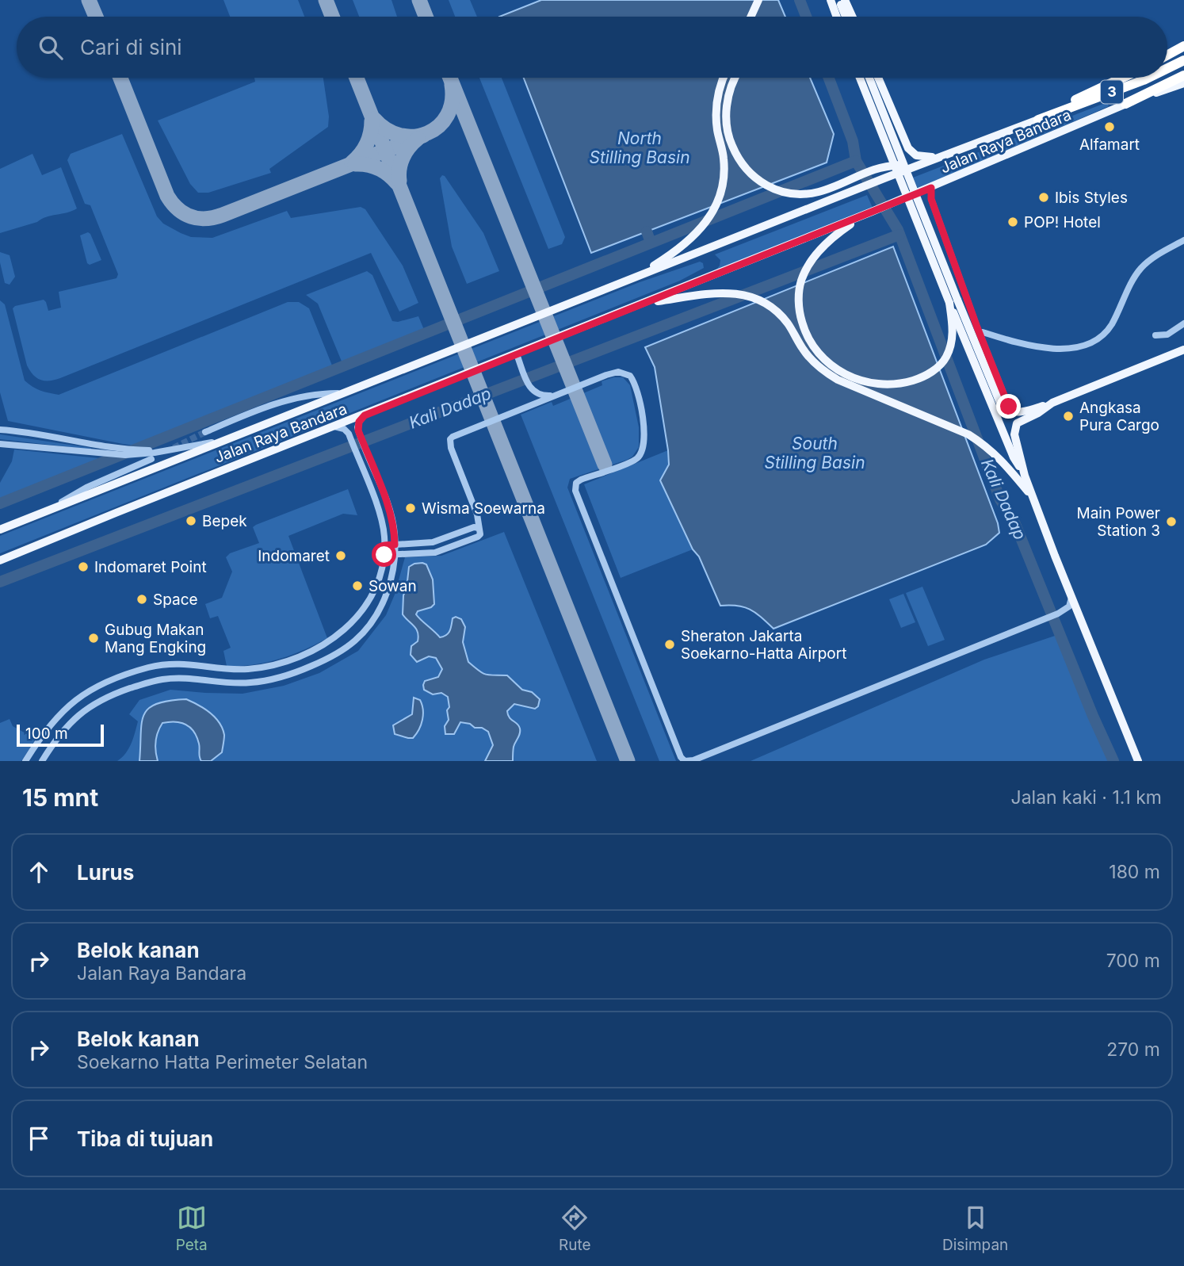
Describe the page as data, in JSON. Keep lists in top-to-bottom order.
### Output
{
  "streets": {
    "highway": ["3"],
    "main road": ["Jalan Raya Bandara"]
  },
  "crossings": [
    ["3", "Jalan Raya Bandara"]
  ],
  "water": ["North Stilling Basin", "Kali Dadap", "South Stilling Basin"],
  "places": [
    "Alfamart",
    "Ibis Styles",
    "POP! Hotel",
    "Angkasa Pura Cargo",
    "Wisma Soewarna",
    "Bepek",
    "Main Power Station 3",
    "Indomaret",
    "Indomaret Point",
    "Sowan",
    "Space",
    "Gubug Makan Mang Engking",
    "Sheraton Jakarta Soekarno-Hatta Airport"
  ],
  "scale_bar": "100 m",
  "page": {
    "search": "Cari di sini",
    "scale": "100 m",
    "heading": ["15 mnt", "Jalan kaki · 1.1 km"],
    "list": [
      ["Lurus", "180 m"],
      ["Belok kanan", "Jalan Raya Bandara", "700 m"],
      ["Belok kanan", "Soekarno Hatta Perimeter Selatan", "270 m"],
      "Tiba di tujuan"
    ],
    "nav": ["Peta", "Rute", "Disimpan"]
  }
}
